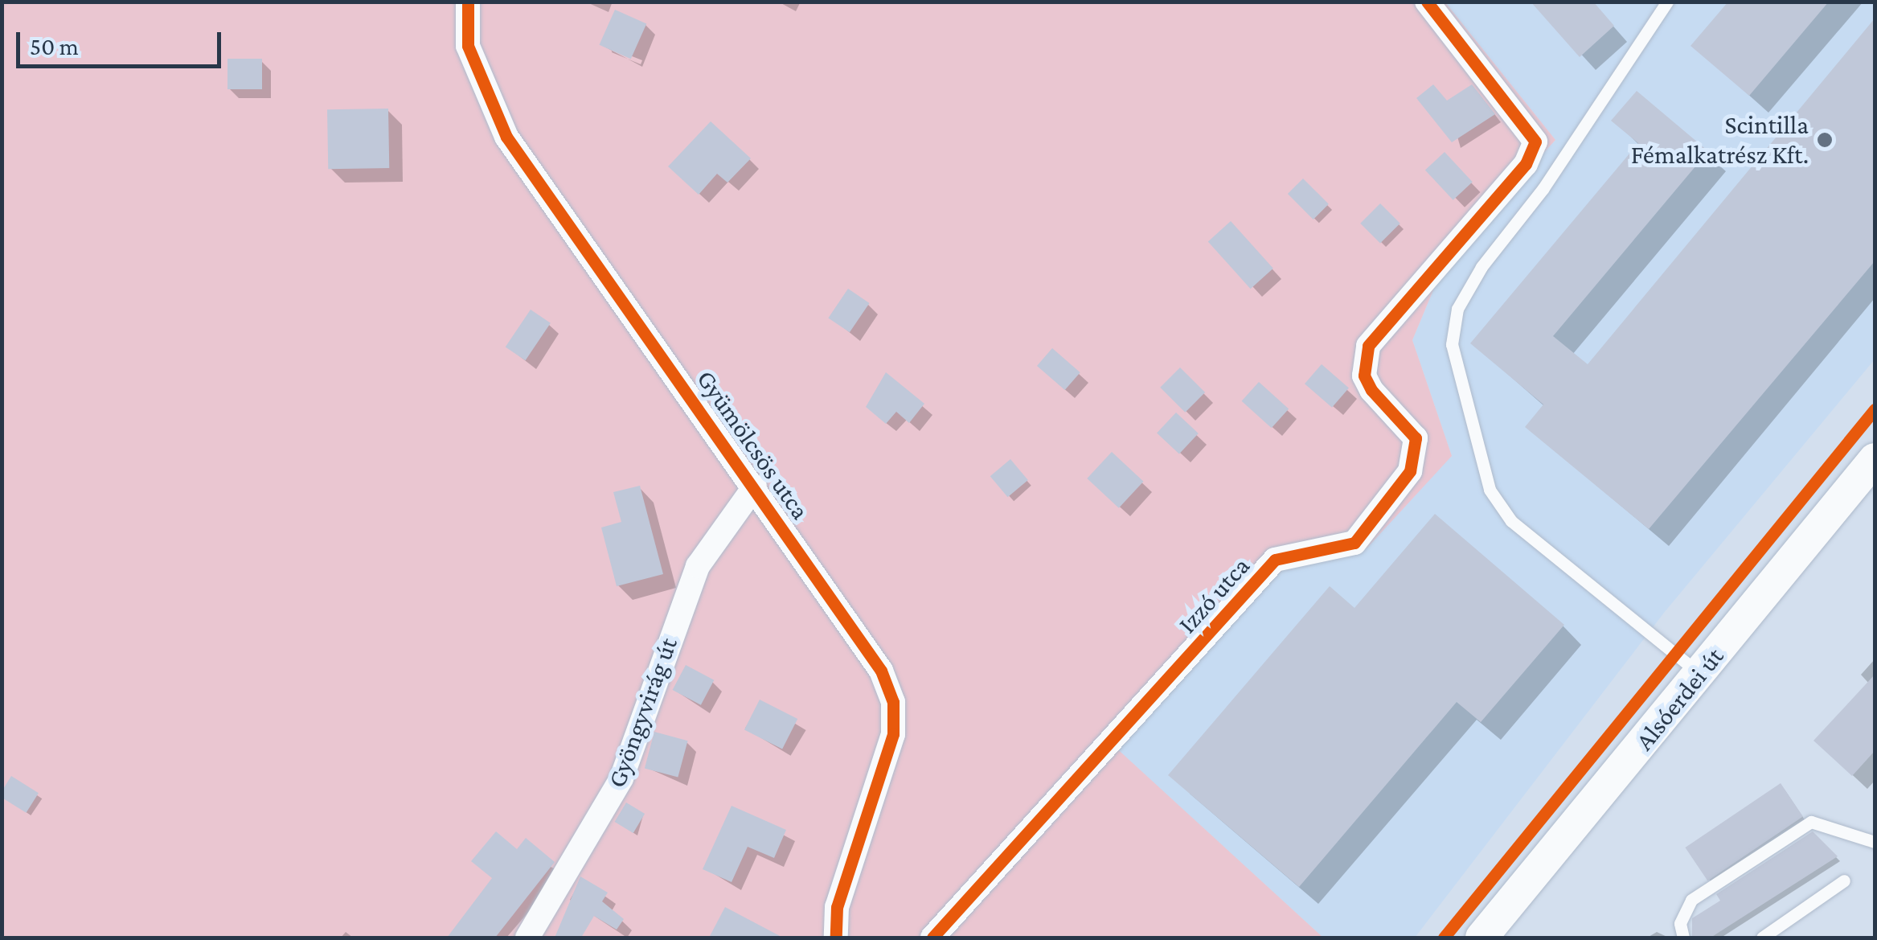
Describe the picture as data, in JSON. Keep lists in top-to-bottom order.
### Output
{
  "streets": {
    "main road": ["Alsóerdei út"],
    "street": ["Gyümölcsös utca", "Izzó utca", "Gyöngyvirág út"]
  },
  "crossings": [
    ["Gyümölcsös utca", "Gyöngyvirág út"]
  ],
  "places": ["Scintilla Fémalkatrész Kft."],
  "scale_bar": "50 m"
}
